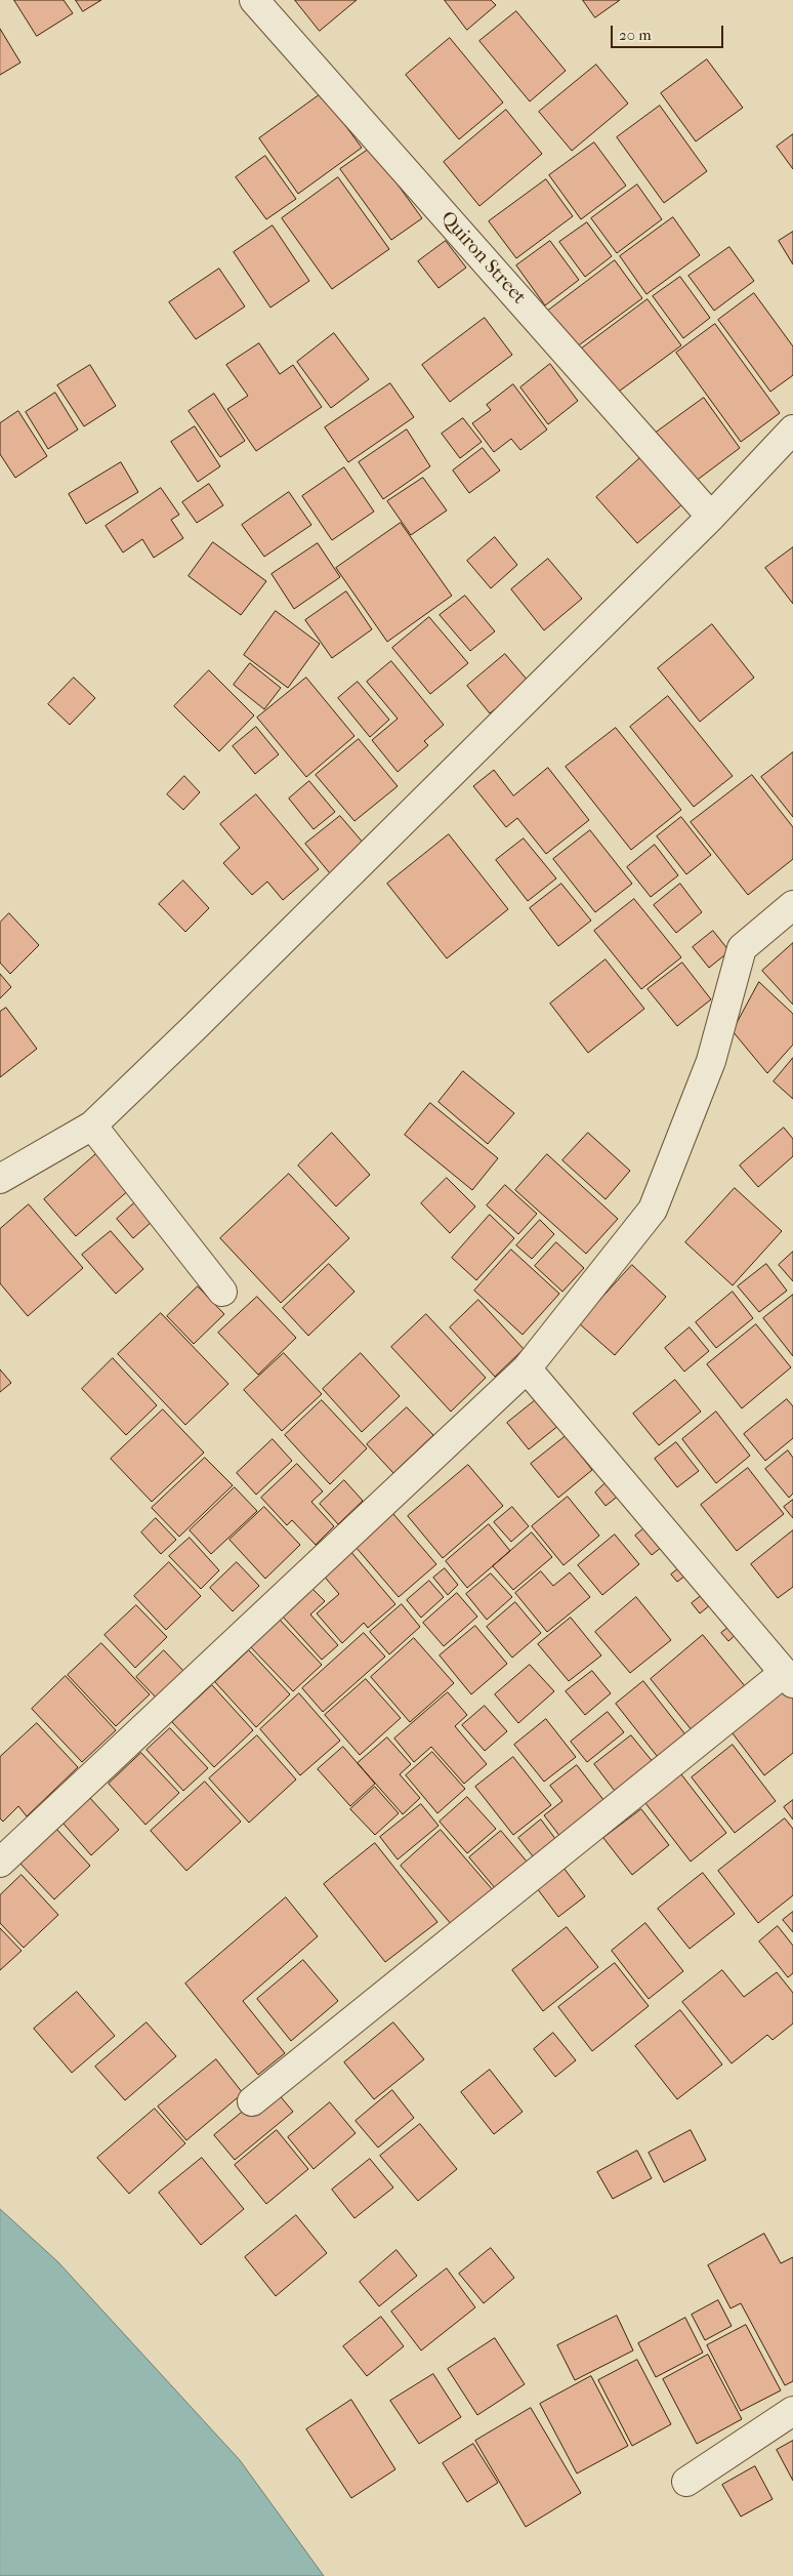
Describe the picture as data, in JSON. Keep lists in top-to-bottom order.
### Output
{
  "streets": {
    "street": ["Quiron Street"]
  },
  "scale_bar": "20 m"
}
